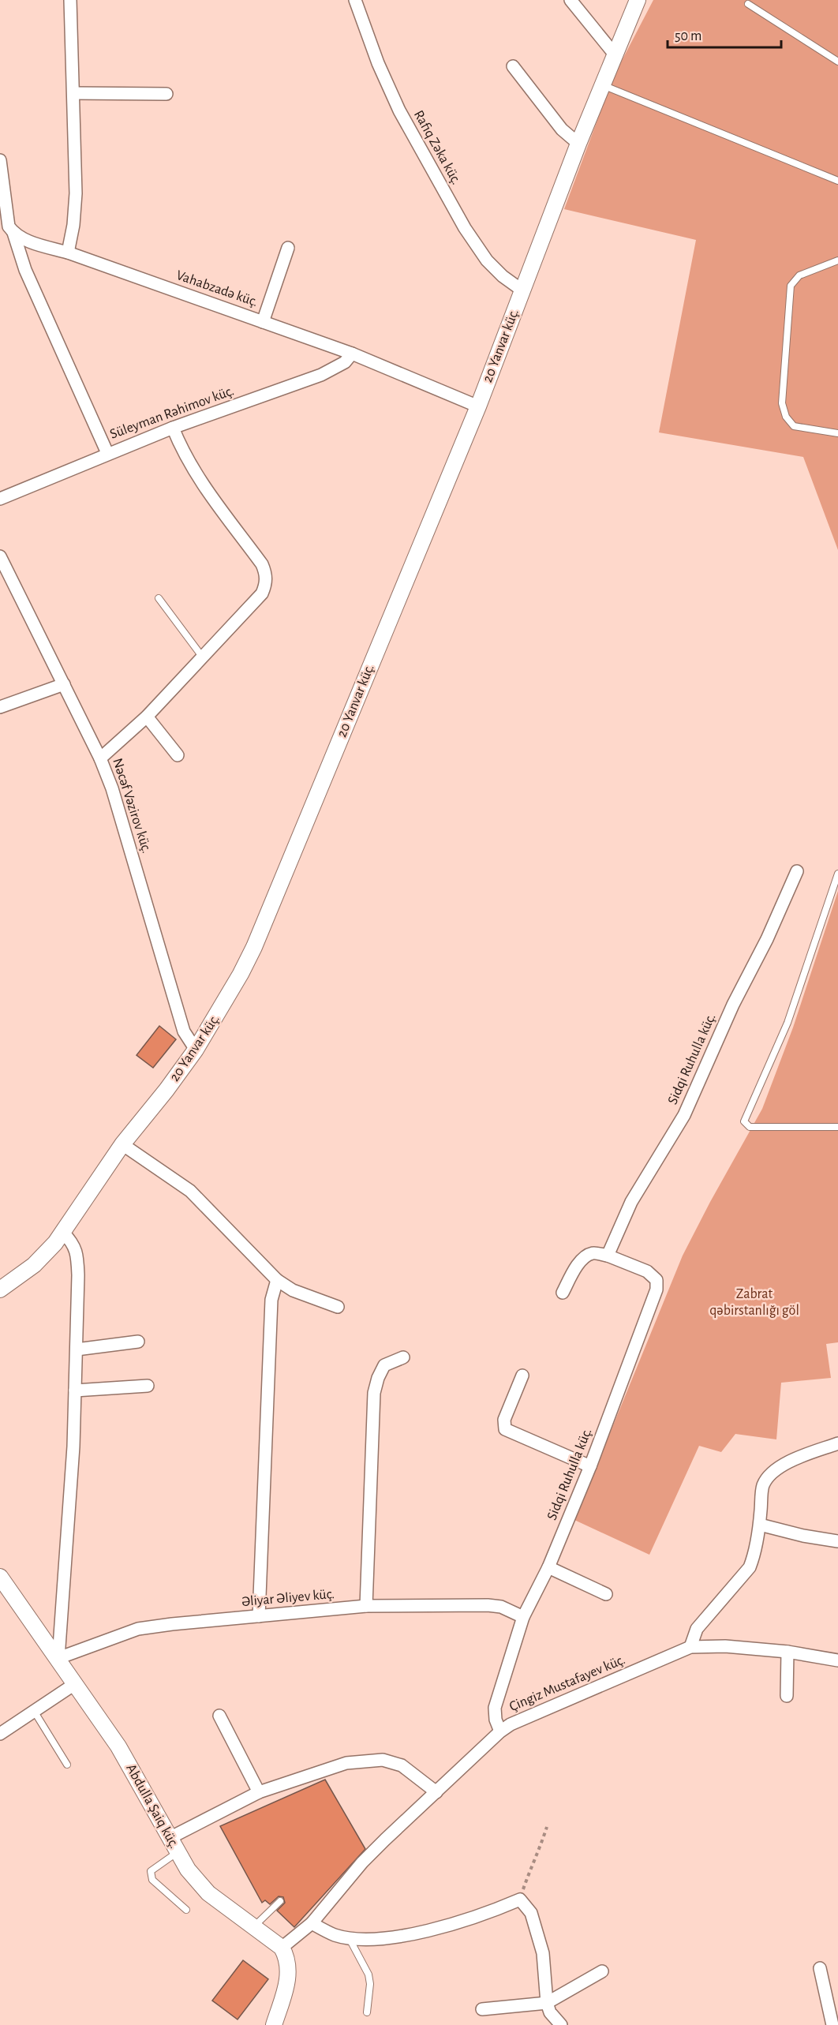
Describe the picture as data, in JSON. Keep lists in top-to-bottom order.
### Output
{
  "streets": {
    "street": [
      "Rafiq Zəka küç.",
      "Vahabzadə küç.",
      "20 Yanvar küç.",
      "Süleyman Rəhimov küç.",
      "Nəcəf Vəzirov küç.",
      "Sidqi Ruhulla küç.",
      "Əliyar Əliyev küç.",
      "Çingiz Mustafayev küç.",
      "Abdulla Şaiq küç."
    ]
  },
  "crossings": [
    ["Rafiq Zəka küç.", "20 Yanvar küç."],
    ["Vahabzadə küç.", "20 Yanvar küç."],
    ["Vahabzadə küç.", "Süleyman Rəhimov küç."],
    ["20 Yanvar küç.", "Nəcəf Vəzirov küç."],
    ["Sidqi Ruhulla küç.", "Əliyar Əliyev küç."],
    ["Sidqi Ruhulla küç.", "Çingiz Mustafayev küç."],
    ["Əliyar Əliyev küç.", "Abdulla Şaiq küç."],
    ["Çingiz Mustafayev küç.", "Abdulla Şaiq küç."]
  ],
  "parks": ["Zabrat qəbirstanlığı göl"],
  "scale_bar": "50 m"
}
